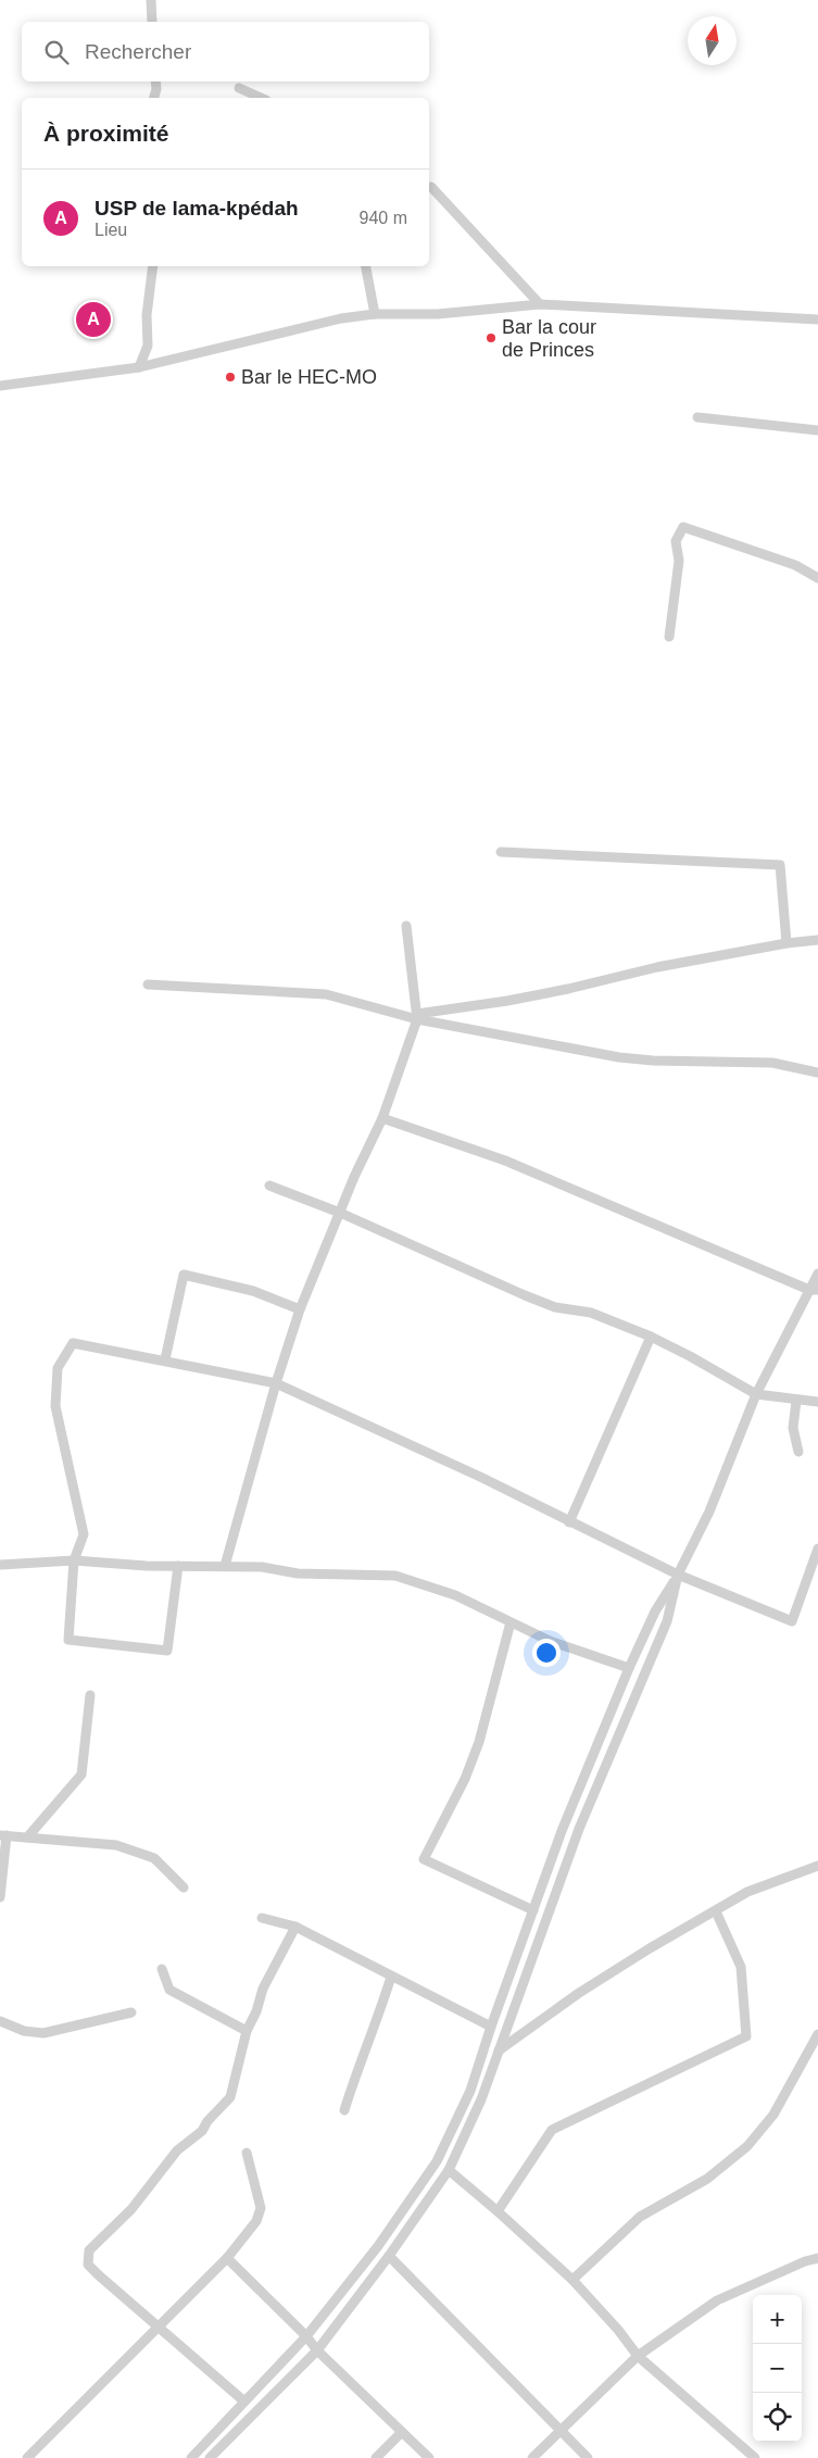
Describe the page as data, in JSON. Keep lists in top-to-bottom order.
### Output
{
  "places": ["Bar la cour de Princes", "Bar le HEC-MO"],
  "north": "top",
  "page": {
    "search": "Rechercher",
    "heading": "À proximité",
    "list": [
      {
        "mark": "A",
        "name": "USP de lama-kpédah",
        "note": "Lieu",
        "value": "940 m"
      }
    ],
    "pins": "A",
    "map_buttons": ["+", "−"]
  }
}
